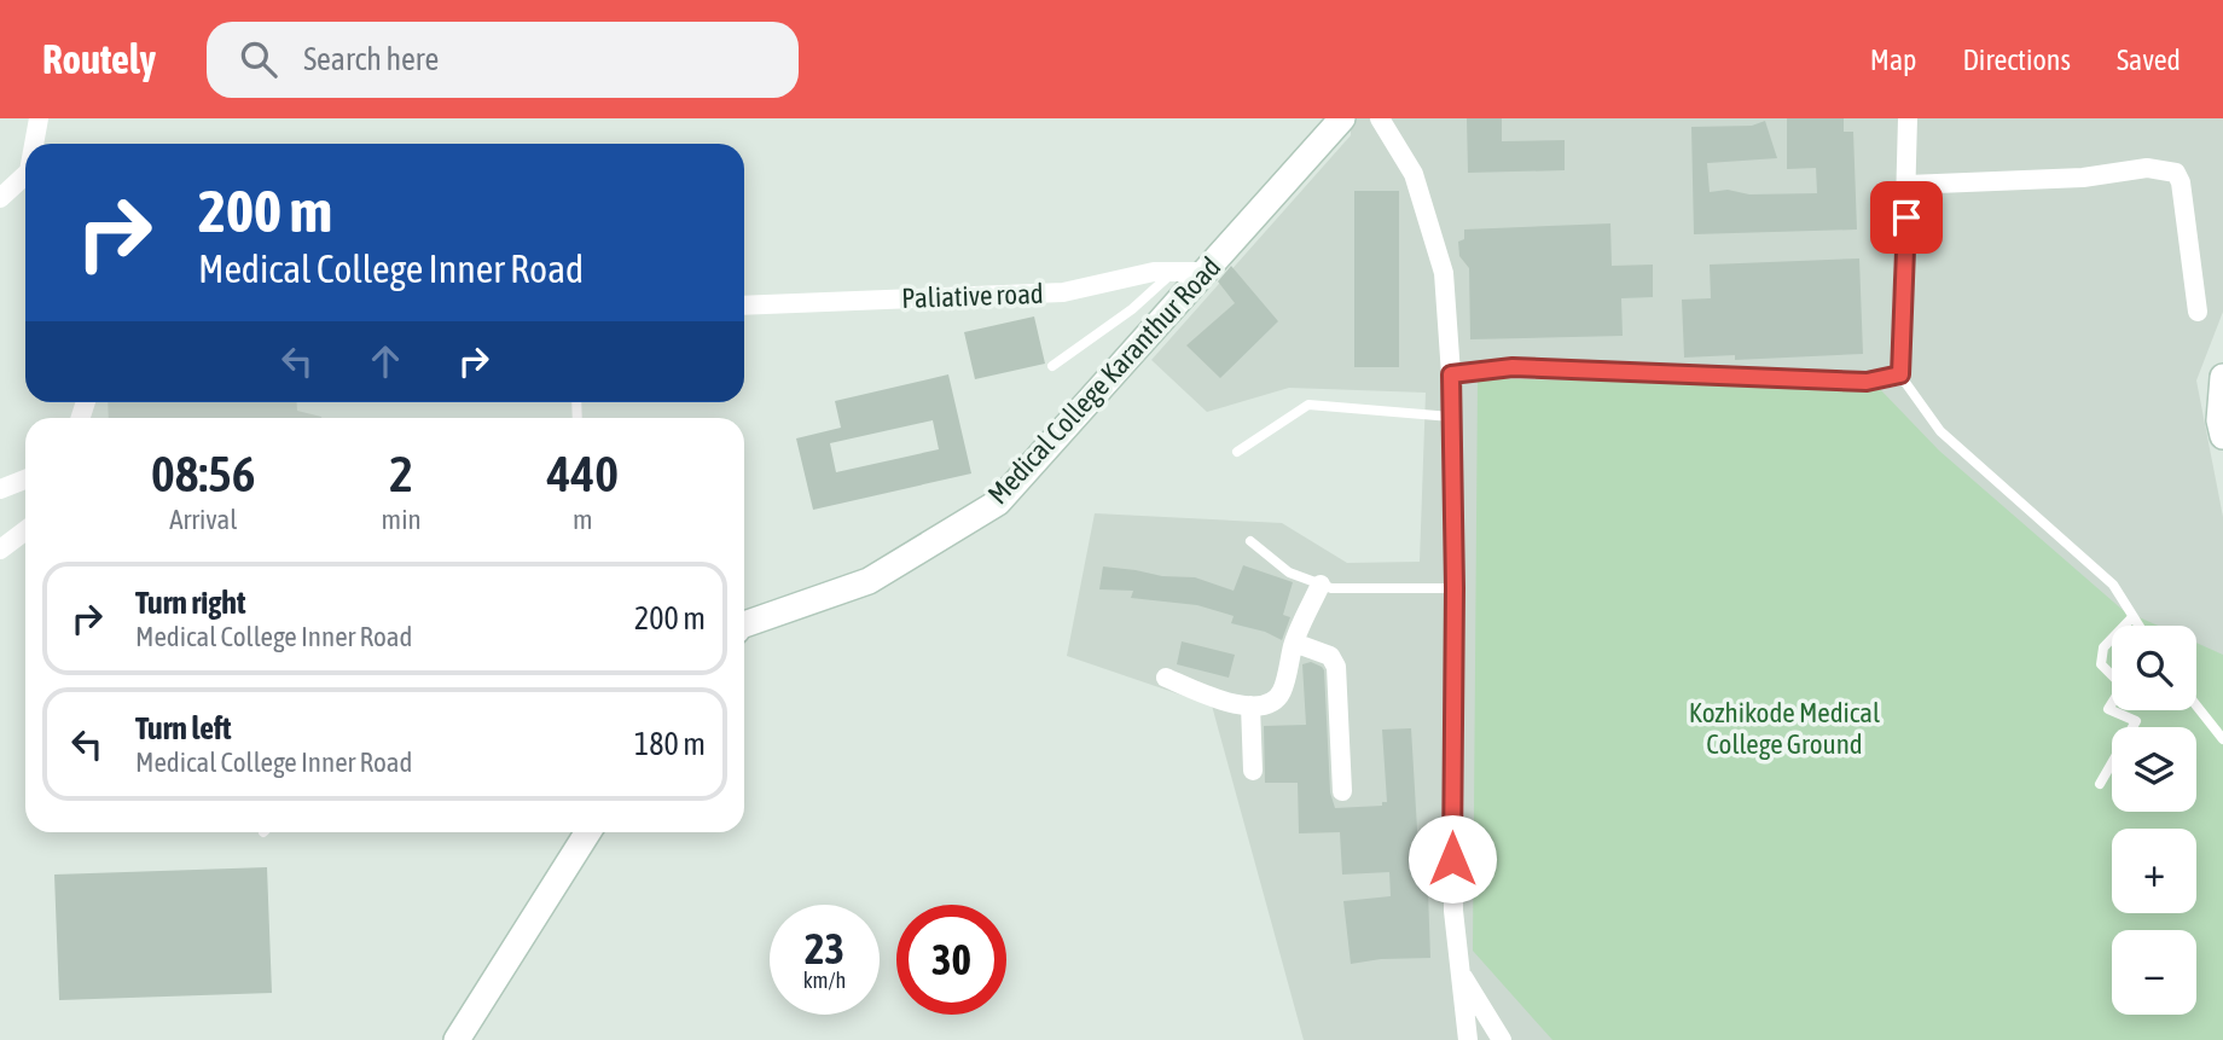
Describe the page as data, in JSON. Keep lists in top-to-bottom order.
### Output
{
  "streets": {
    "main road": ["Medical College Karanthur Road"],
    "street": ["Paliative road"]
  },
  "crossings": [
    ["Paliative road", "Medical College Karanthur Road"]
  ],
  "parks": ["Kozhikode Medical College Ground"],
  "page": {
    "header": "Routely",
    "search": "Search here",
    "nav": ["Map", "Directions", "Saved"],
    "turn": ["200 m", "Medical College Inner Road"],
    "eta": [
      "08:56",
      "Arrival",
      "2",
      "min",
      "440",
      "m"
    ],
    "list": [
      {
        "name": "Turn right",
        "note": "Medical College Inner Road",
        "value": "200 m"
      },
      {
        "name": "Turn left",
        "note": "Medical College Inner Road",
        "value": "180 m"
      }
    ],
    "map_buttons": ["+", "−"],
    "speed": "23 km/h",
    "limit": "30"
  }
}
